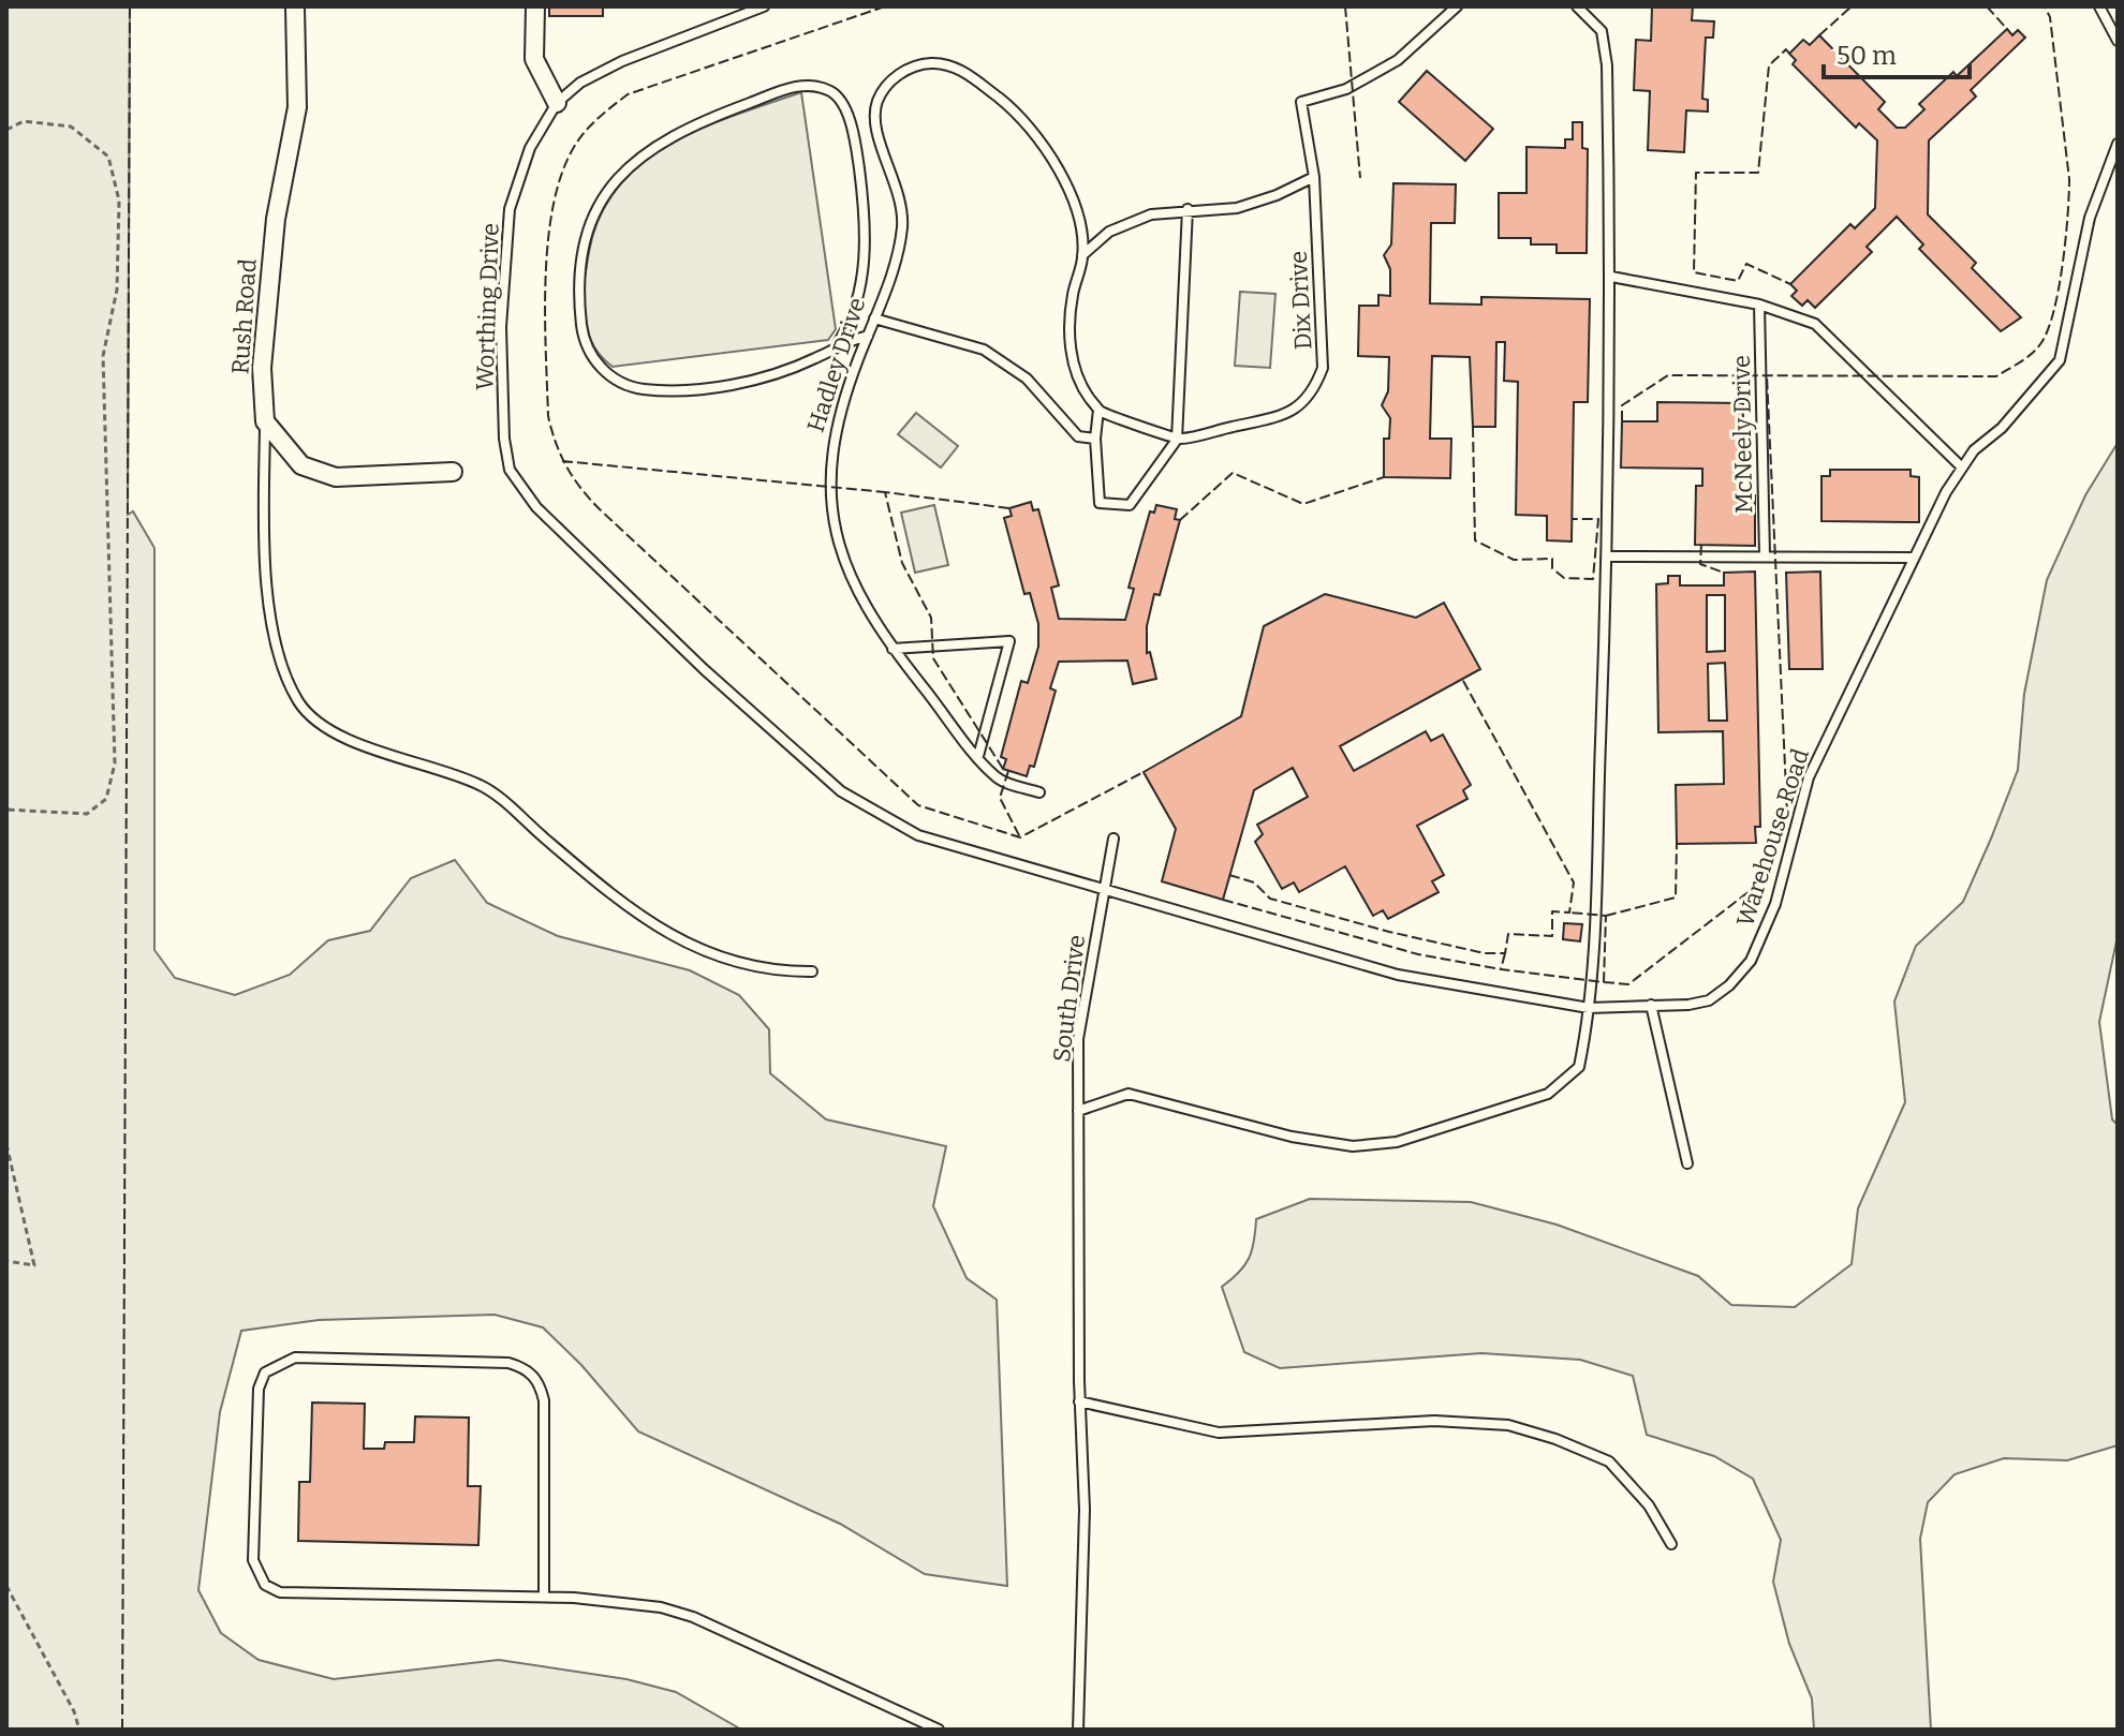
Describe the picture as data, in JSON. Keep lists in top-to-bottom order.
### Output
{
  "streets": {
    "street": ["Rush Road"],
    "lane": [
      "Dix Drive",
      "Worthing Drive",
      "Hadley Drive",
      "McNeely Drive",
      "Warehouse Road",
      "South Drive"
    ]
  },
  "crossings": [
    ["Worthing Drive", "Warehouse Road"],
    ["Warehouse Road", "South Drive"]
  ],
  "scale_bar": "50 m"
}
